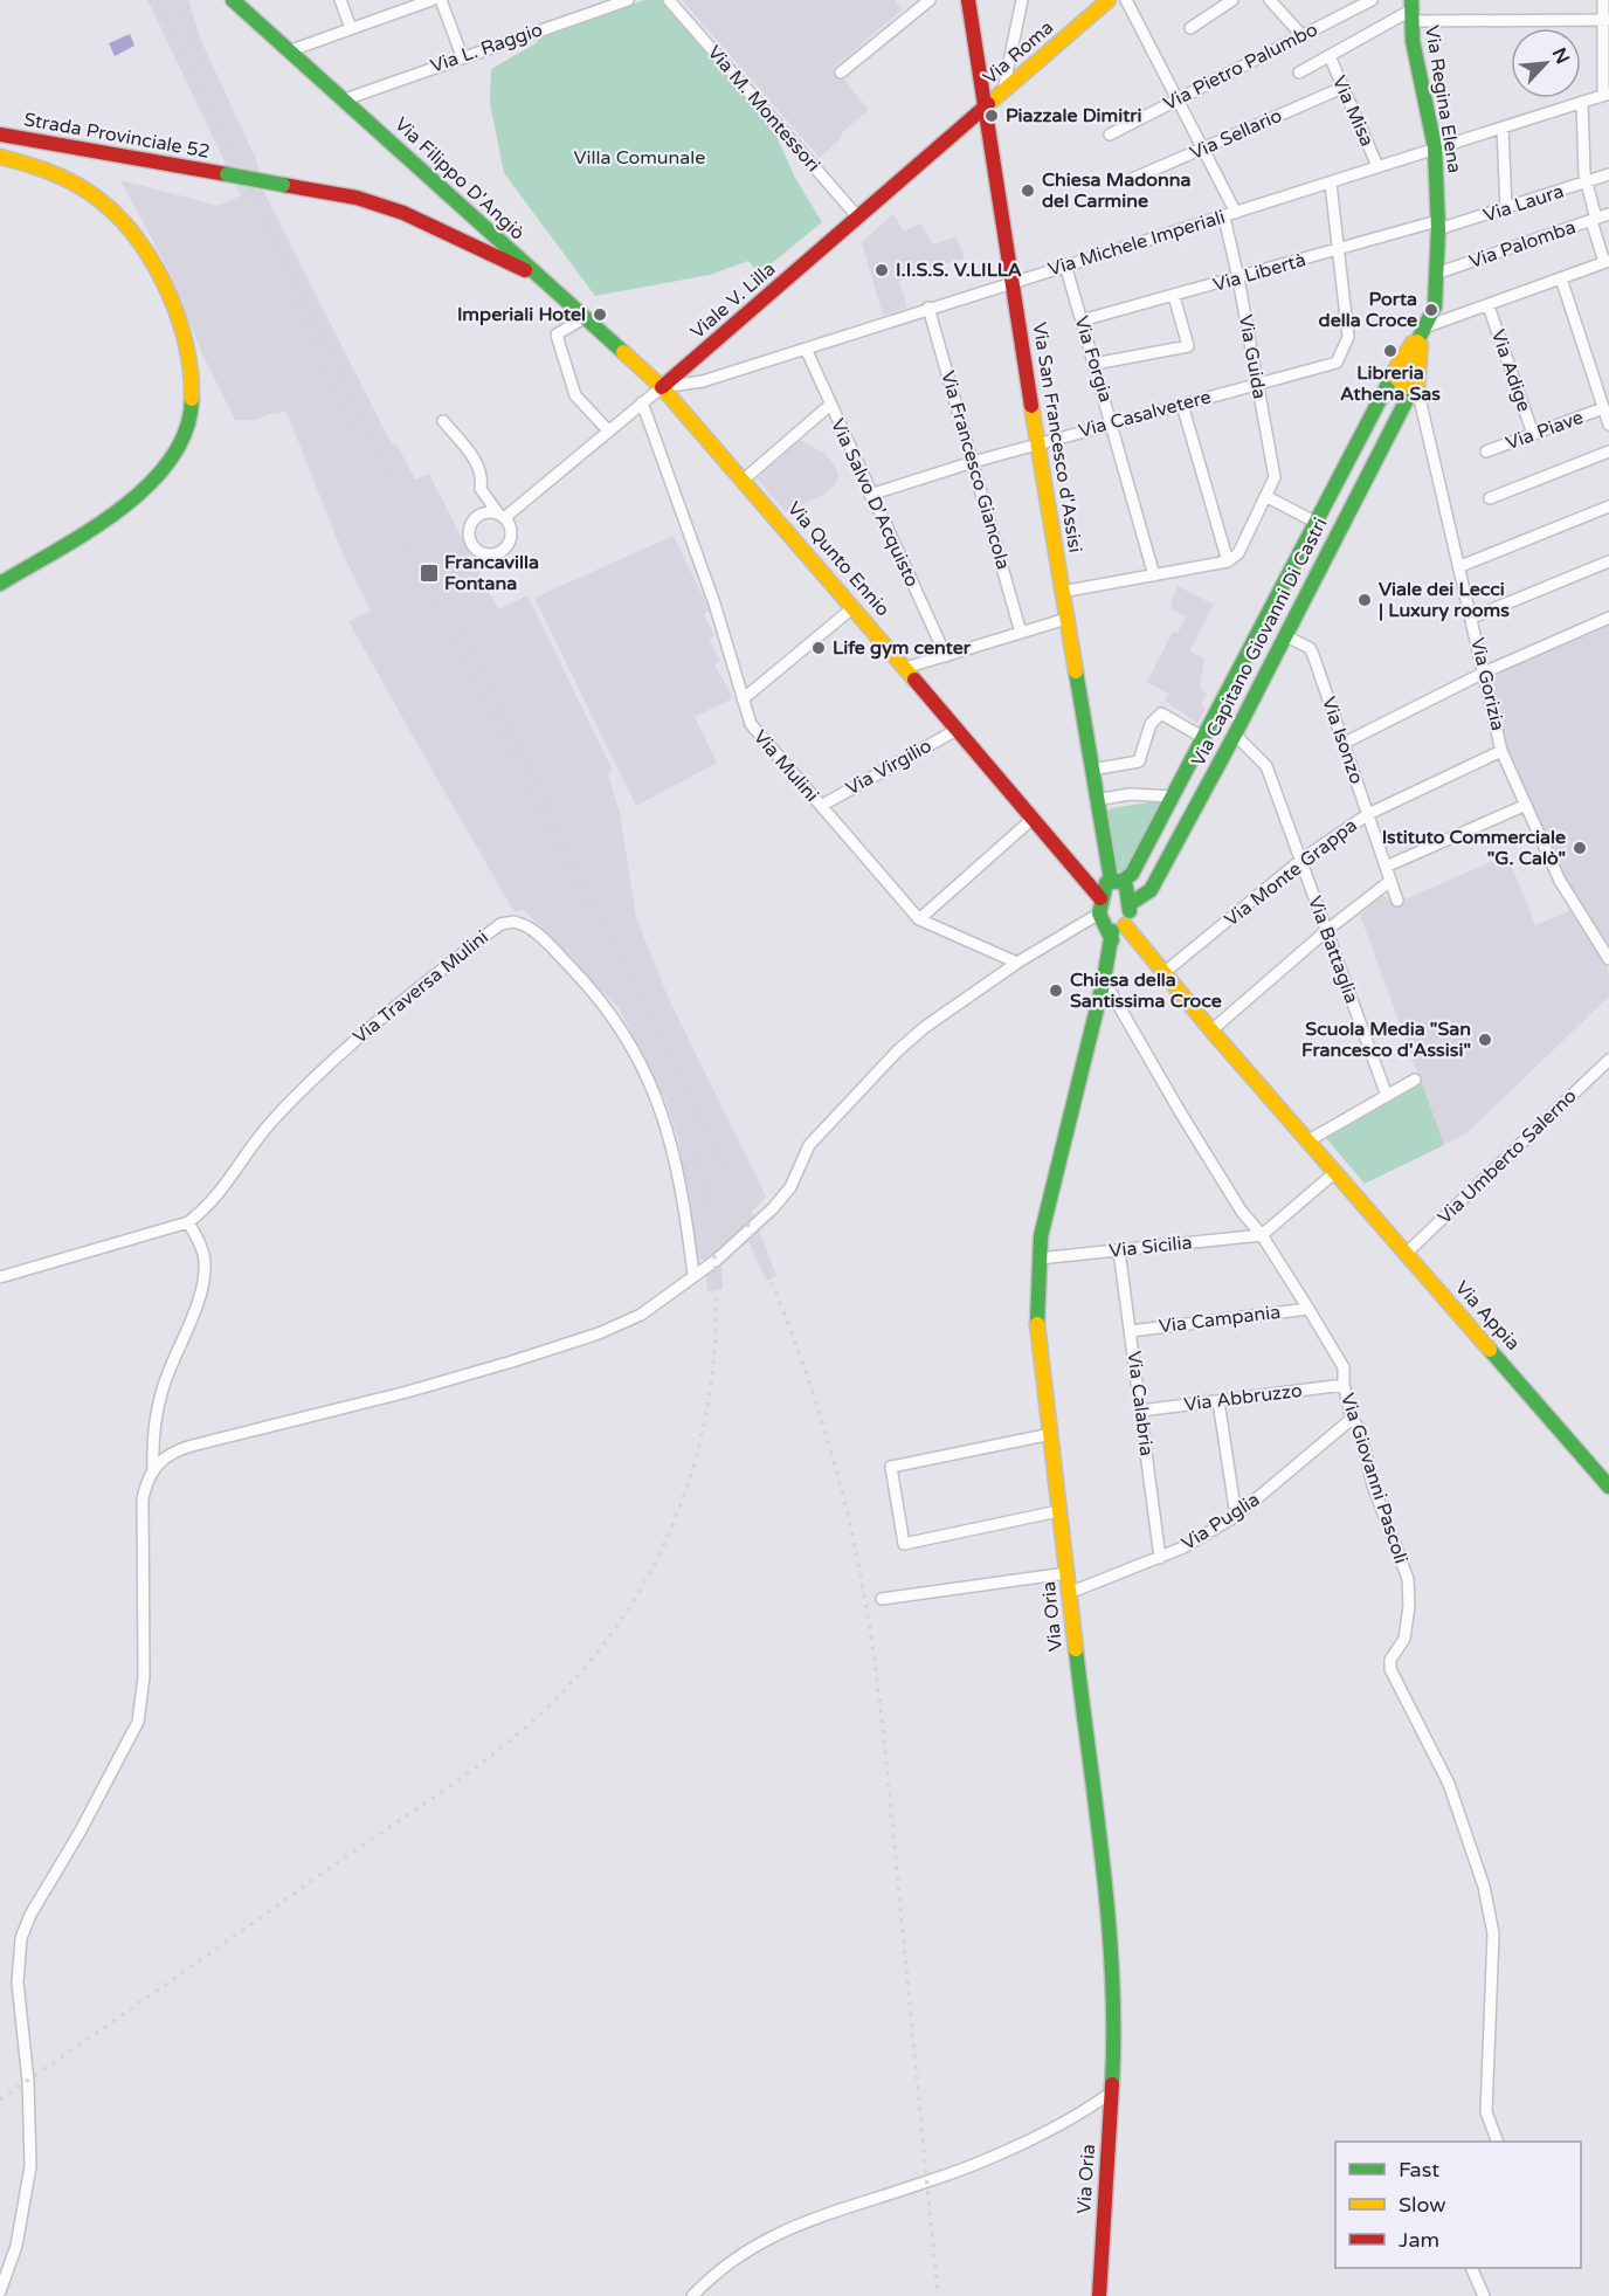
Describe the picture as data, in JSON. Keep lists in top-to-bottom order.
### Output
{
  "streets": {
    "main road": [
      "Via Roma",
      "Via Regina Elena",
      "Strada Provinciale 52",
      "Via Filippo D'Angiò",
      "Viale V. Lilla",
      "Via San Francesco d'Assisi",
      "Via Qunto Ennio",
      "Via Capitano Giovanni Di Castri",
      "Via Appia",
      "Via Oria"
    ],
    "street": [
      "Via L. Raggio",
      "Via Pietro Palumbo",
      "Via M. Montessori",
      "Via Misa",
      "Via Sellario",
      "Via Laura",
      "Via Michele Imperiali",
      "Via Palomba",
      "Via Libertà",
      "Via Guida",
      "Via Forgia",
      "Via Adige",
      "Via Casalvetere",
      "Via Piave",
      "Via Francesco Giancola",
      "Via Salvo D'Acquisto",
      "Via Gorizia",
      "Via Isonzo",
      "Via Mulini",
      "Via Virgilio",
      "Via Monte Grappa",
      "Via Battaglia",
      "Via Traversa Mulini",
      "Via Umberto Salerno",
      "Via Sicilia",
      "Via Campania",
      "Via Abbruzzo",
      "Via Calabria",
      "Via Giovanni Pascoli",
      "Via Puglia"
    ]
  },
  "crossings": [
    ["Via L. Raggio", "Via Filippo D'Angiò"],
    ["Via Roma", "Viale V. Lilla"],
    ["Via Roma", "Via San Francesco d'Assisi"],
    ["Via Regina Elena", "Via Laura"],
    ["Via Regina Elena", "Via Michele Imperiali"],
    ["Via Regina Elena", "Via Palomba"],
    ["Via Regina Elena", "Via Libertà"],
    ["Via Regina Elena", "Via Capitano Giovanni Di Castri"],
    ["Via M. Montessori", "Viale V. Lilla"],
    ["Via Misa", "Via Sellario"],
    ["Via Misa", "Via Michele Imperiali"],
    ["Strada Provinciale 52", "Via Filippo D'Angiò"],
    ["Via Filippo D'Angiò", "Via Michele Imperiali"],
    ["Via Filippo D'Angiò", "Viale V. Lilla"],
    ["Via Filippo D'Angiò", "Via Qunto Ennio"],
    ["Via Laura", "Via Libertà"],
    ["Via Michele Imperiali", "Viale V. Lilla"],
    ["Via Michele Imperiali", "Via Guida"],
    ["Via Michele Imperiali", "Via Forgia"],
    ["Via Michele Imperiali", "Via San Francesco d'Assisi"],
    ["Via Michele Imperiali", "Via Francesco Giancola"],
    ["Via Michele Imperiali", "Via Salvo D'Acquisto"],
    ["Via Michele Imperiali", "Via Qunto Ennio"],
    ["Via Libertà", "Via Guida"],
    ["Via Libertà", "Via Forgia"],
    ["Via Libertà", "Via Casalvetere"],
    ["Viale V. Lilla", "Via San Francesco d'Assisi"],
    ["Viale V. Lilla", "Via Qunto Ennio"],
    ["Viale V. Lilla", "Via Mulini"],
    ["Via Guida", "Via Casalvetere"],
    ["Via Forgia", "Via Casalvetere"],
    ["Via Adige", "Via Piave"],
    ["Via Casalvetere", "Via San Francesco d'Assisi"],
    ["Via Casalvetere", "Via Francesco Giancola"],
    ["Via Casalvetere", "Via Salvo D'Acquisto"],
    ["Via San Francesco d'Assisi", "Via Capitano Giovanni Di Castri"],
    ["Via San Francesco d'Assisi", "Via Oria"],
    ["Via Qunto Ennio", "Via Capitano Giovanni Di Castri"],
    ["Via Qunto Ennio", "Via Virgilio"],
    ["Via Capitano Giovanni Di Castri", "Via Gorizia"],
    ["Via Capitano Giovanni Di Castri", "Via Isonzo"],
    ["Via Capitano Giovanni Di Castri", "Via Battaglia"],
    ["Via Capitano Giovanni Di Castri", "Via Oria"],
    ["Via Gorizia", "Via Monte Grappa"],
    ["Via Isonzo", "Via Monte Grappa"],
    ["Via Mulini", "Via Virgilio"],
    ["Via Monte Grappa", "Via Battaglia"],
    ["Via Monte Grappa", "Via Appia"],
    ["Via Umberto Salerno", "Via Appia"],
    ["Via Sicilia", "Via Calabria"],
    ["Via Sicilia", "Via Giovanni Pascoli"],
    ["Via Sicilia", "Via Oria"],
    ["Via Appia", "Via Oria"],
    ["Via Campania", "Via Calabria"],
    ["Via Campania", "Via Giovanni Pascoli"],
    ["Via Abbruzzo", "Via Calabria"],
    ["Via Abbruzzo", "Via Giovanni Pascoli"],
    ["Via Calabria", "Via Puglia"],
    ["Via Giovanni Pascoli", "Via Puglia"],
    ["Via Giovanni Pascoli", "Via Oria"],
    ["Via Puglia", "Via Oria"]
  ],
  "parks": ["Villa Comunale"],
  "places": {
    "other": [
      "Piazzale Dimitri",
      "Chiesa Madonna del Carmine",
      "I.I.S.S. V.LILLA",
      "Porta della Croce",
      "Imperiali Hotel",
      "Libreria Athena Sas",
      "Viale dei Lecci | Luxury rooms",
      "Life gym center",
      "Istituto Commerciale \"G. Calò\"",
      "Chiesa della Santissima Croce",
      "Scuola Media \"San Francesco d'Assisi\""
    ],
    "transit": ["Francavilla Fontana"]
  },
  "legend": ["Fast", "Slow", "Jam"],
  "north": "top right"
}
